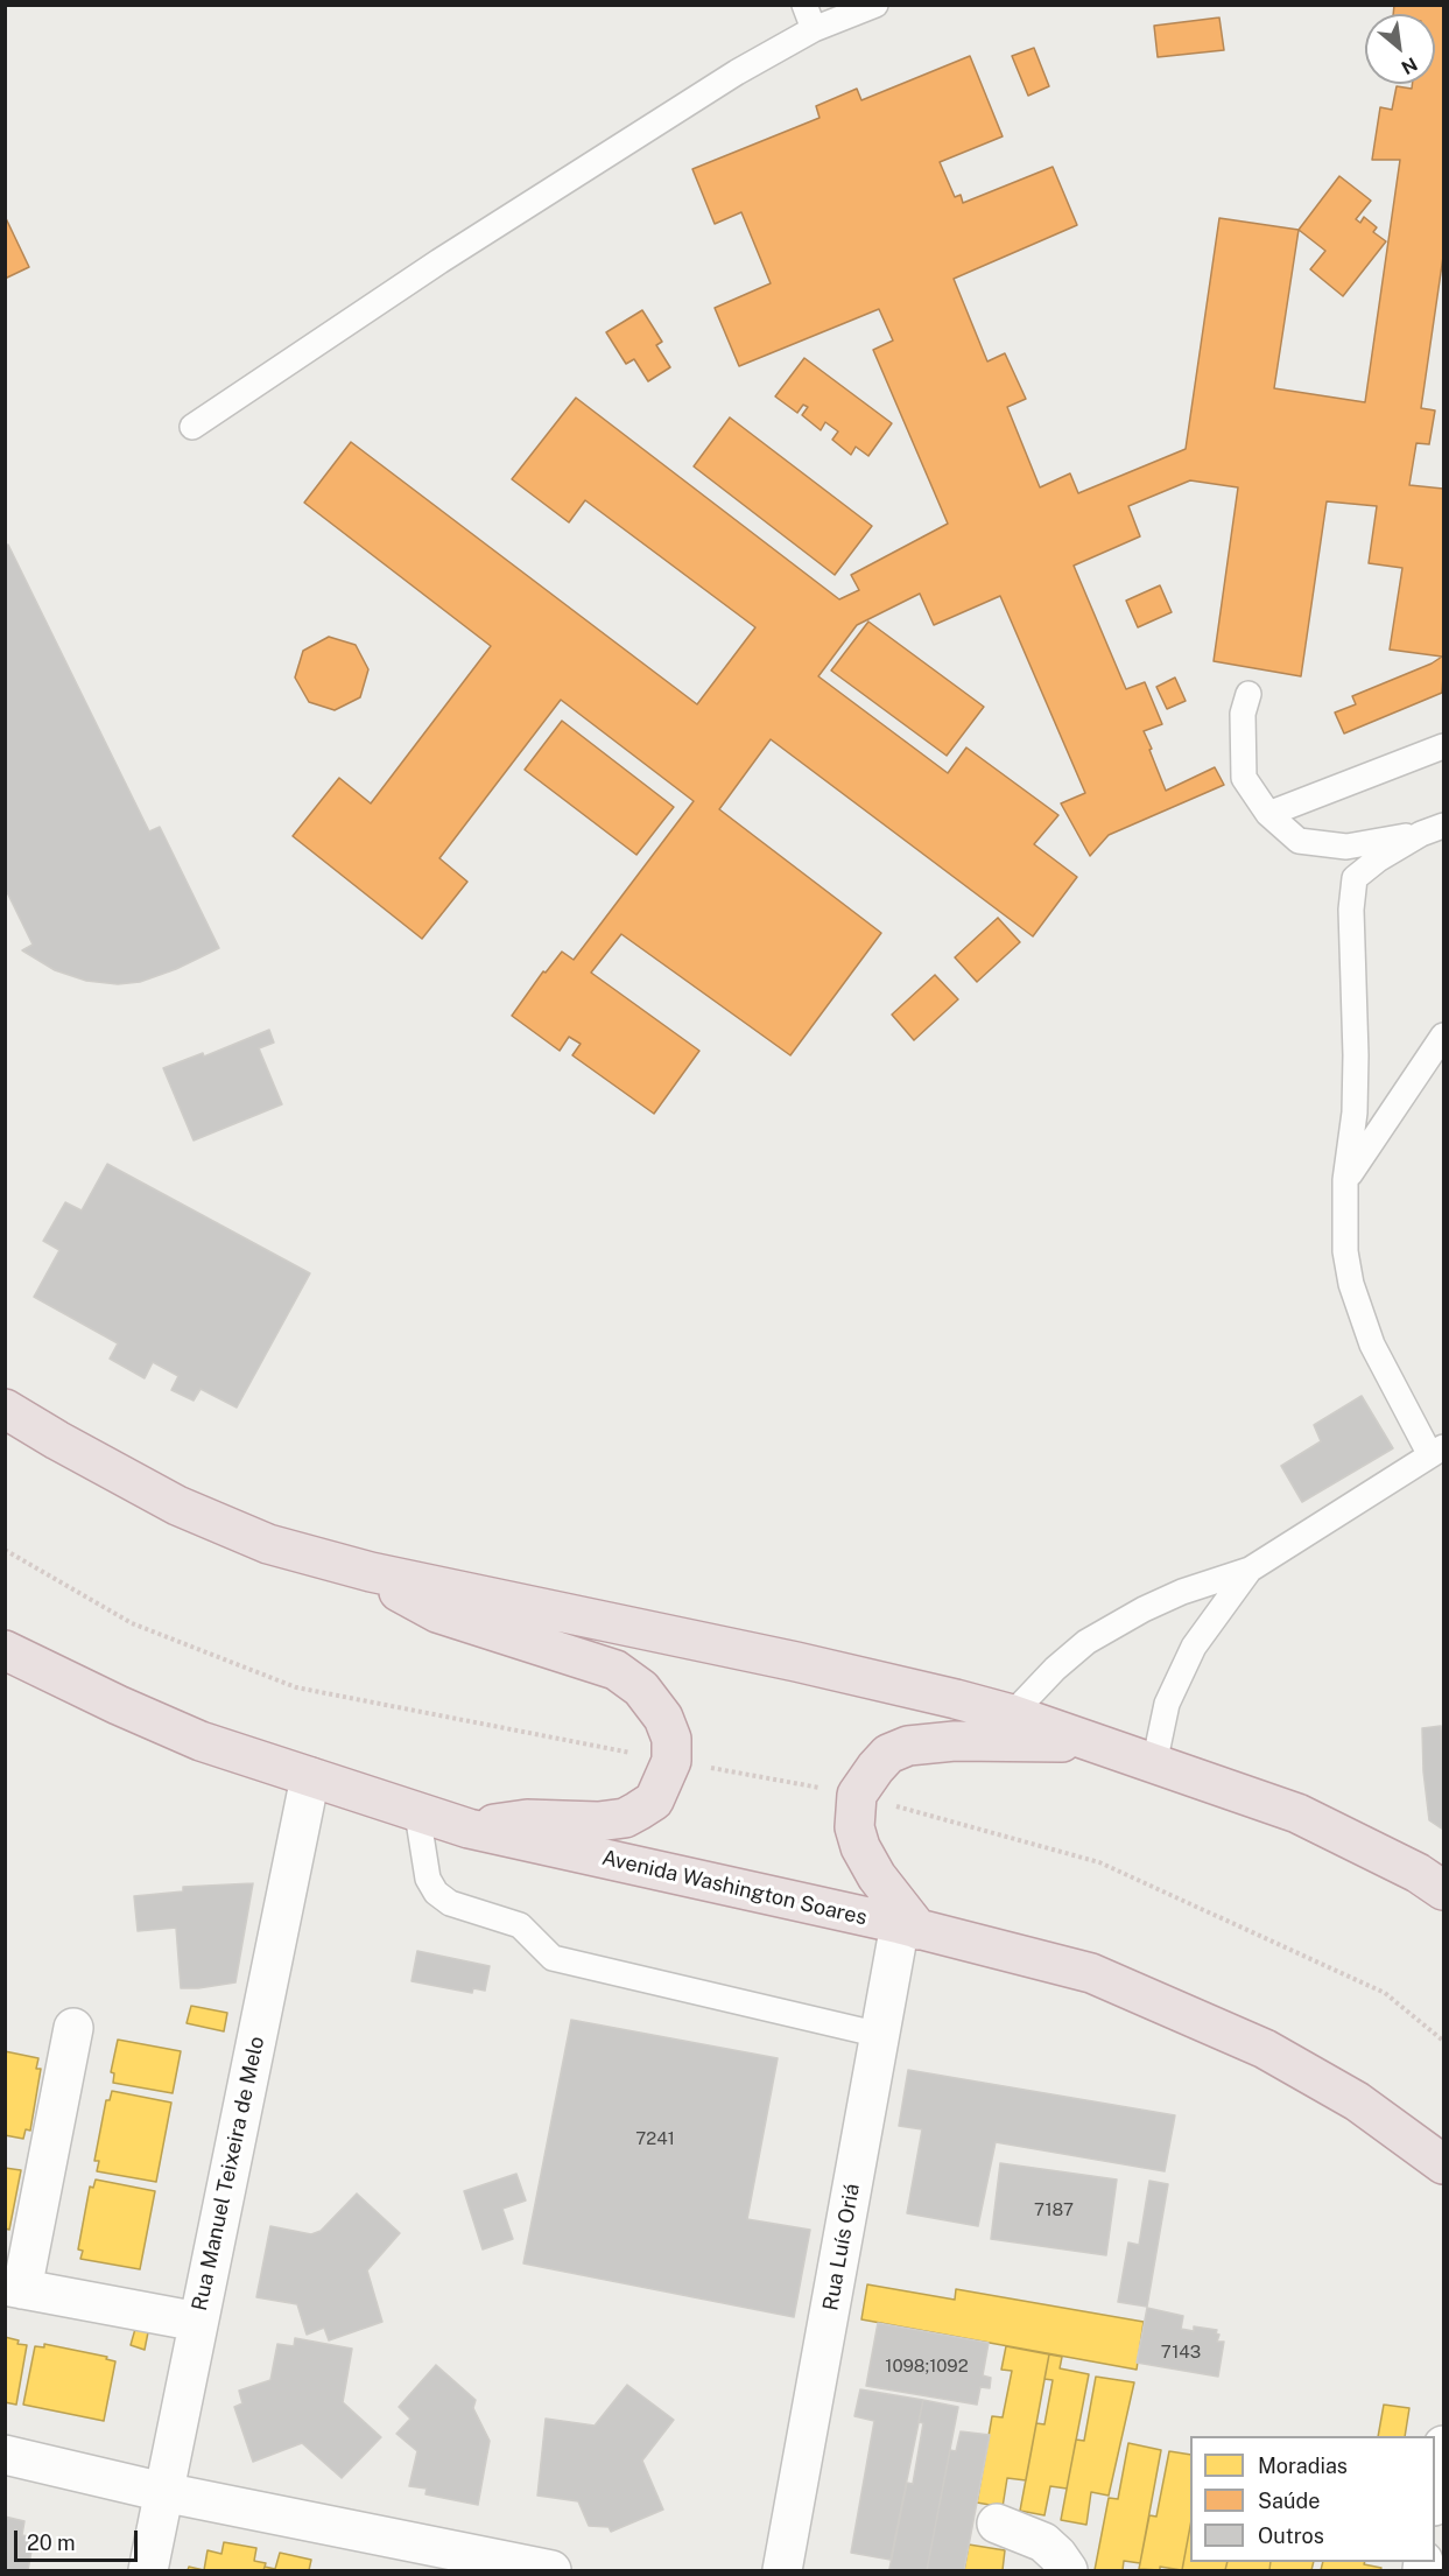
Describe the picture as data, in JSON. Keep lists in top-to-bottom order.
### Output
{
  "streets": {
    "highway": ["Avenida Washington Soares"],
    "street": ["Rua Manuel Teixeira de Melo", "Rua Luís Oriá"]
  },
  "crossings": [
    ["Avenida Washington Soares", "Rua Manuel Teixeira de Melo"],
    ["Avenida Washington Soares", "Rua Luís Oriá"]
  ],
  "house_numbers": [
    "7241",
    "7187",
    "7143",
    "1098;1092"
  ],
  "legend": ["Moradias", "Saúde", "Outros"],
  "scale_bar": "20 m",
  "north": "bottom right"
}
